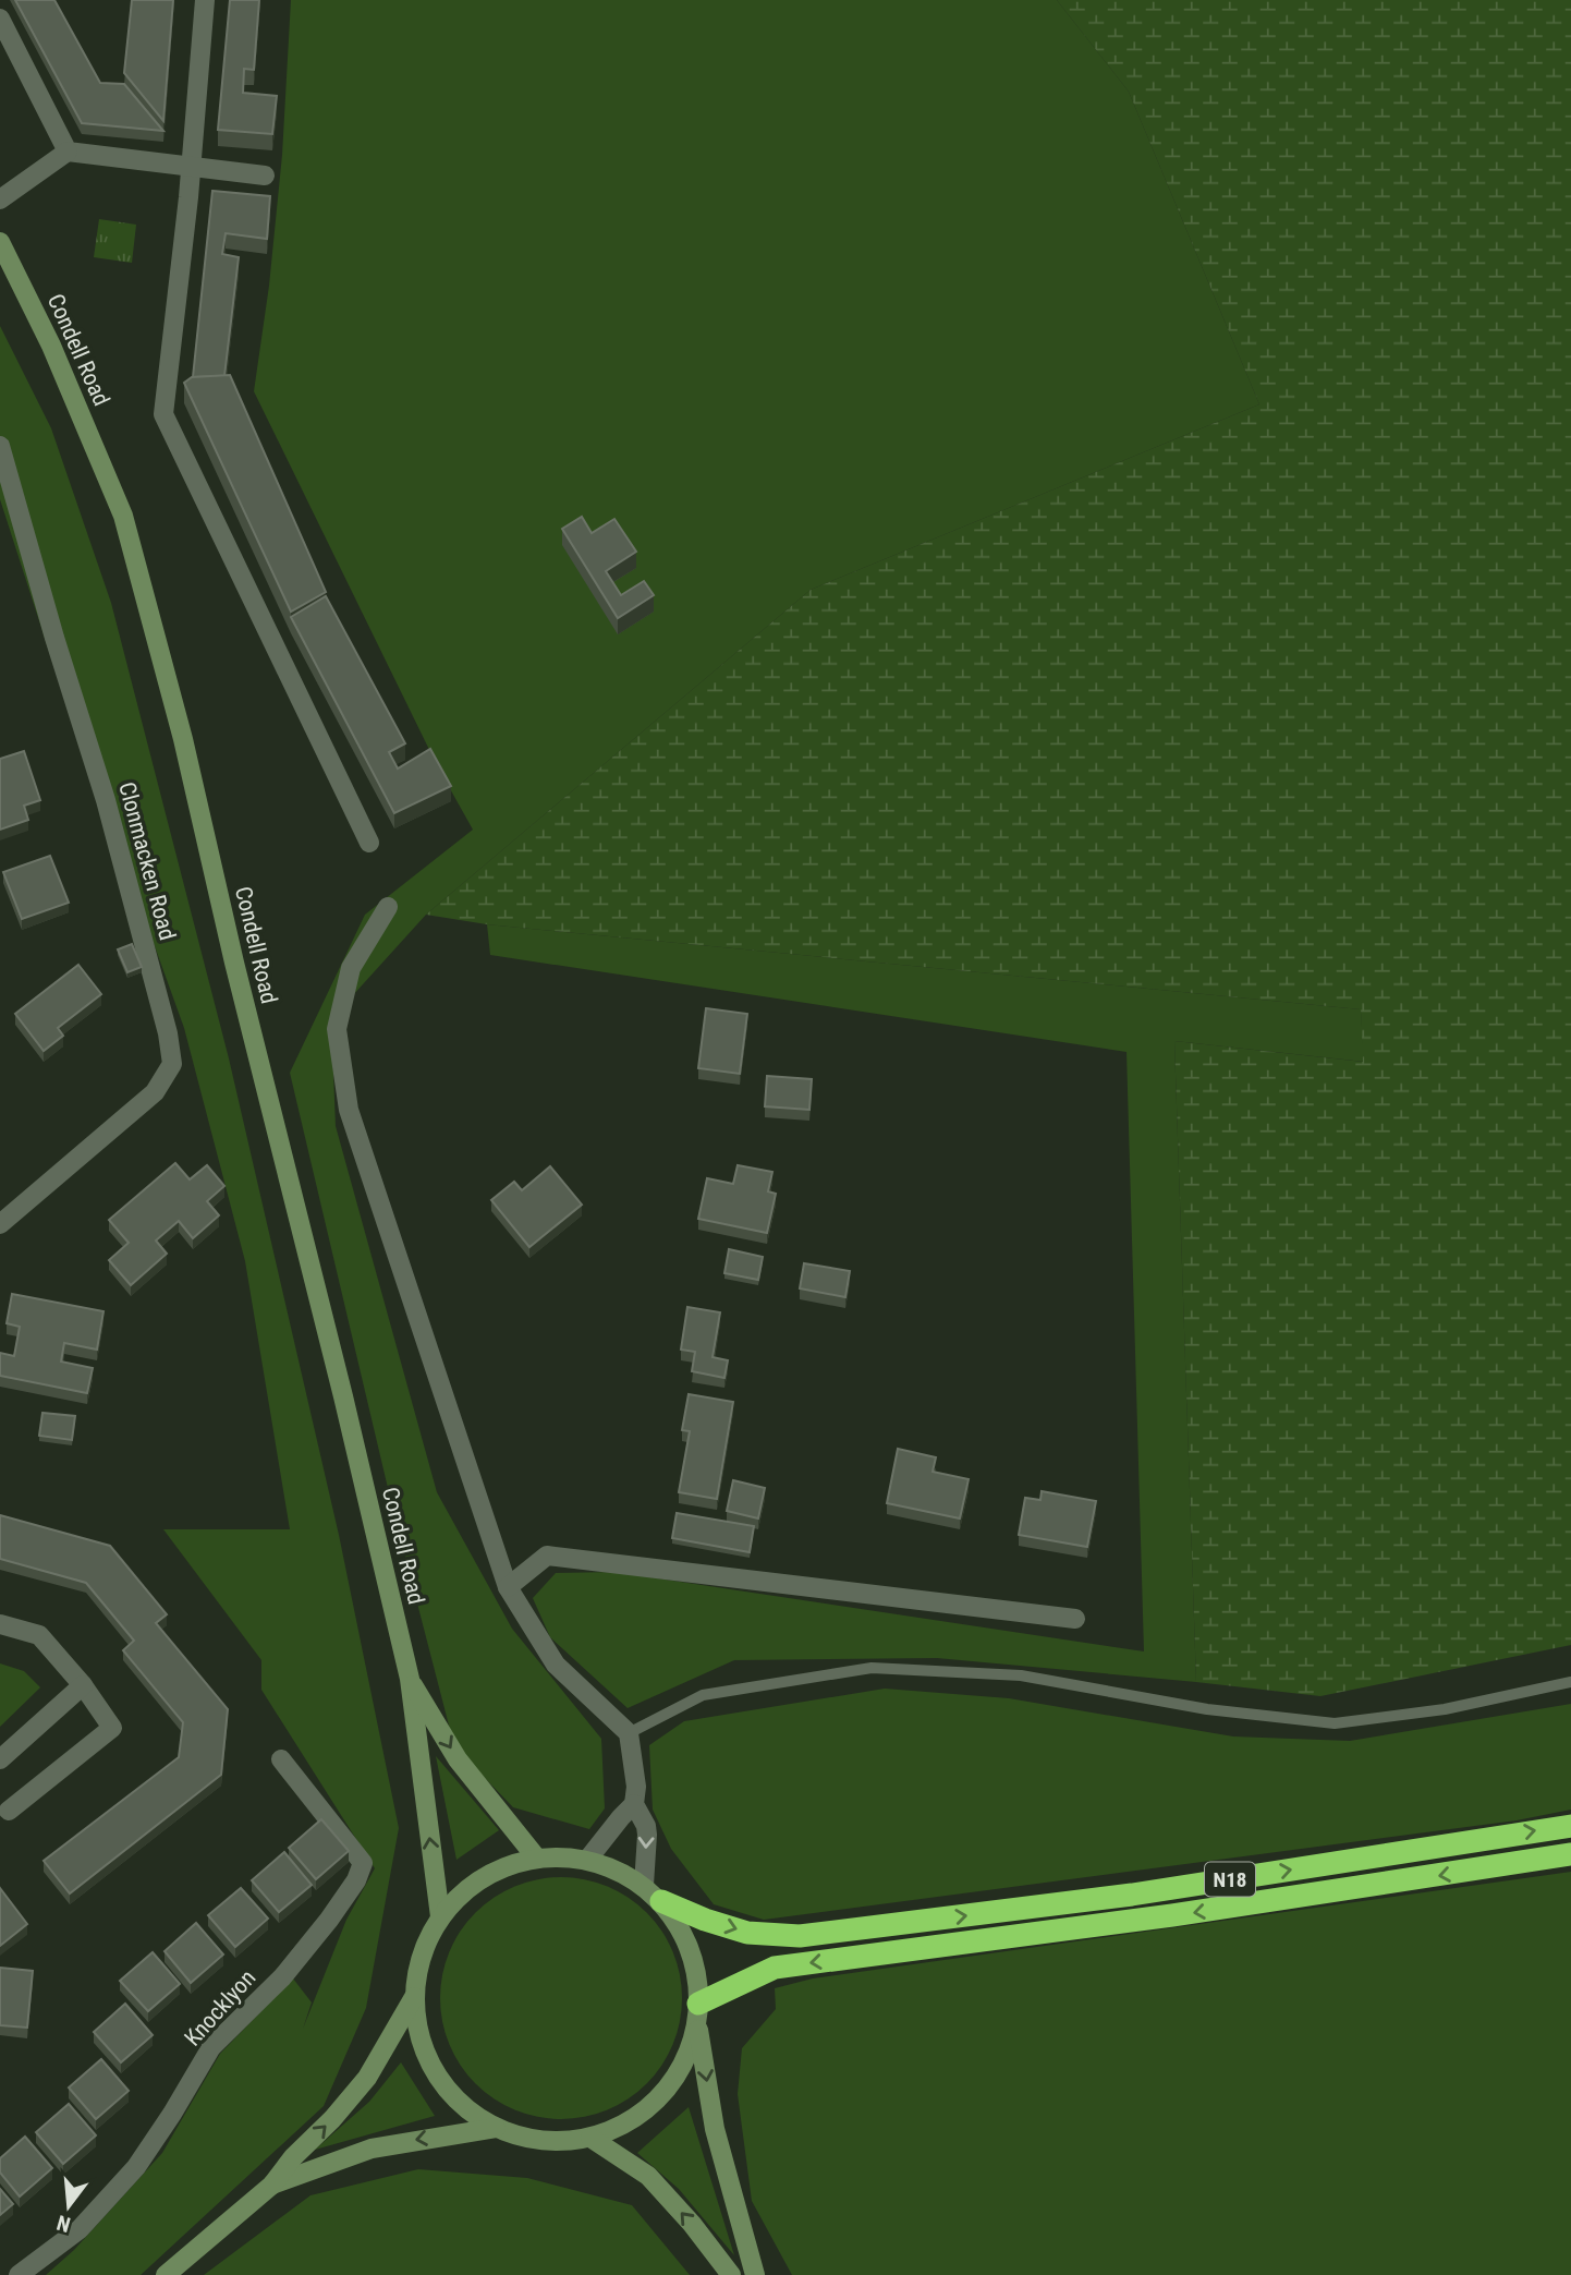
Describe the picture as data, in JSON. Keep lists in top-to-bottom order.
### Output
{
  "streets": {
    "highway": ["N18"],
    "main road": ["Condell Road"],
    "street": ["Clonmacken Road", "Knocklyon"]
  },
  "north": "bottom"
}
